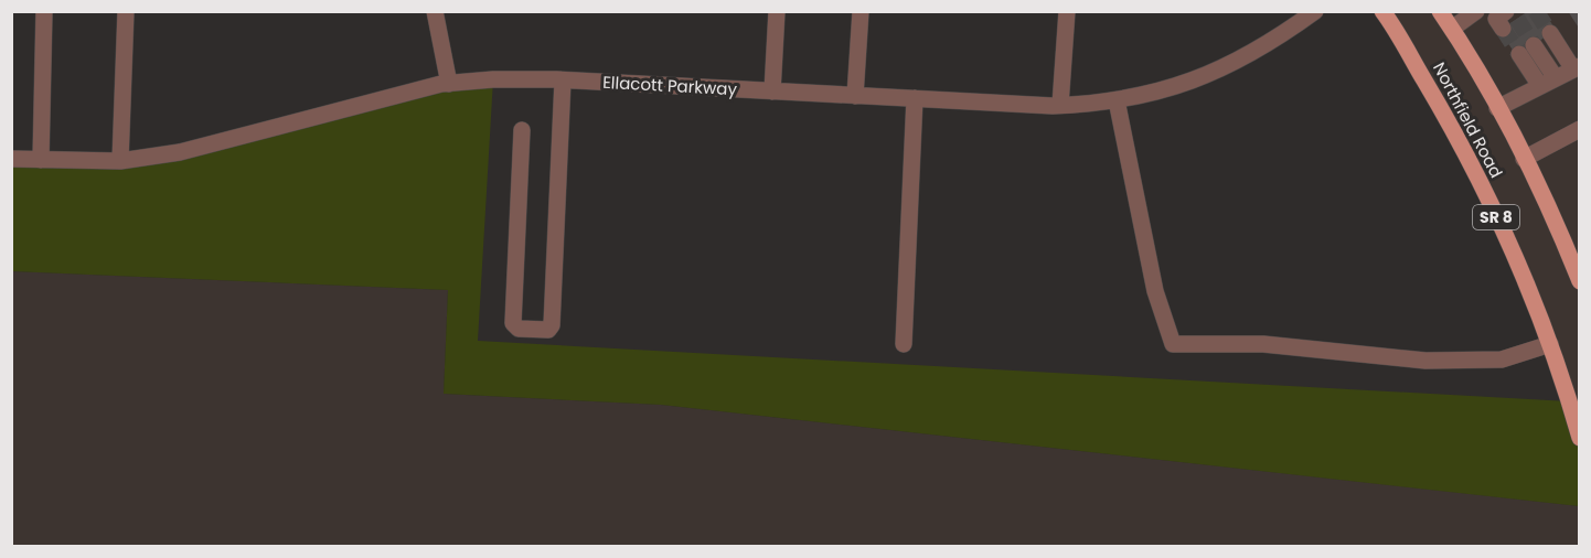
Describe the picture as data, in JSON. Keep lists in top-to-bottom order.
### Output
{
  "streets": {
    "main road": ["Northfield Road", "SR 8"],
    "street": ["Ellacott Parkway"]
  }
}
